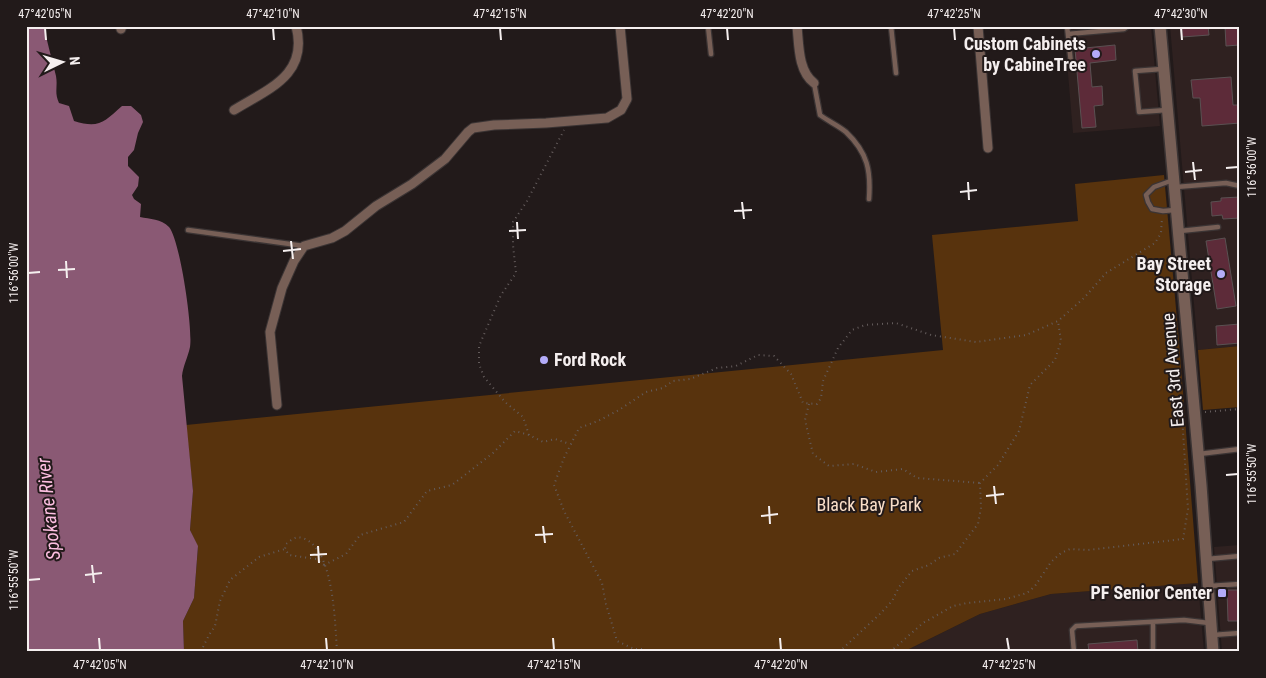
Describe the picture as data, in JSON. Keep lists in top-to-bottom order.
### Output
{
  "streets": {
    "street": ["East 3rd Avenue"]
  },
  "water": ["Spokane River"],
  "parks": ["Black Bay Park"],
  "places": {
    "other": ["Custom Cabinets by CabineTree", "Bay Street Storage", "Ford Rock"],
    "transit": ["PF Senior Center"]
  },
  "north": "right",
  "coordinates": [
    "47°42'05\"N",
    "47°42'10\"N",
    "47°42'15\"N",
    "47°42'20\"N",
    "47°42'25\"N",
    "47°42'30\"N",
    "116°56'00\"W",
    "116°55'50\"W"
  ]
}
